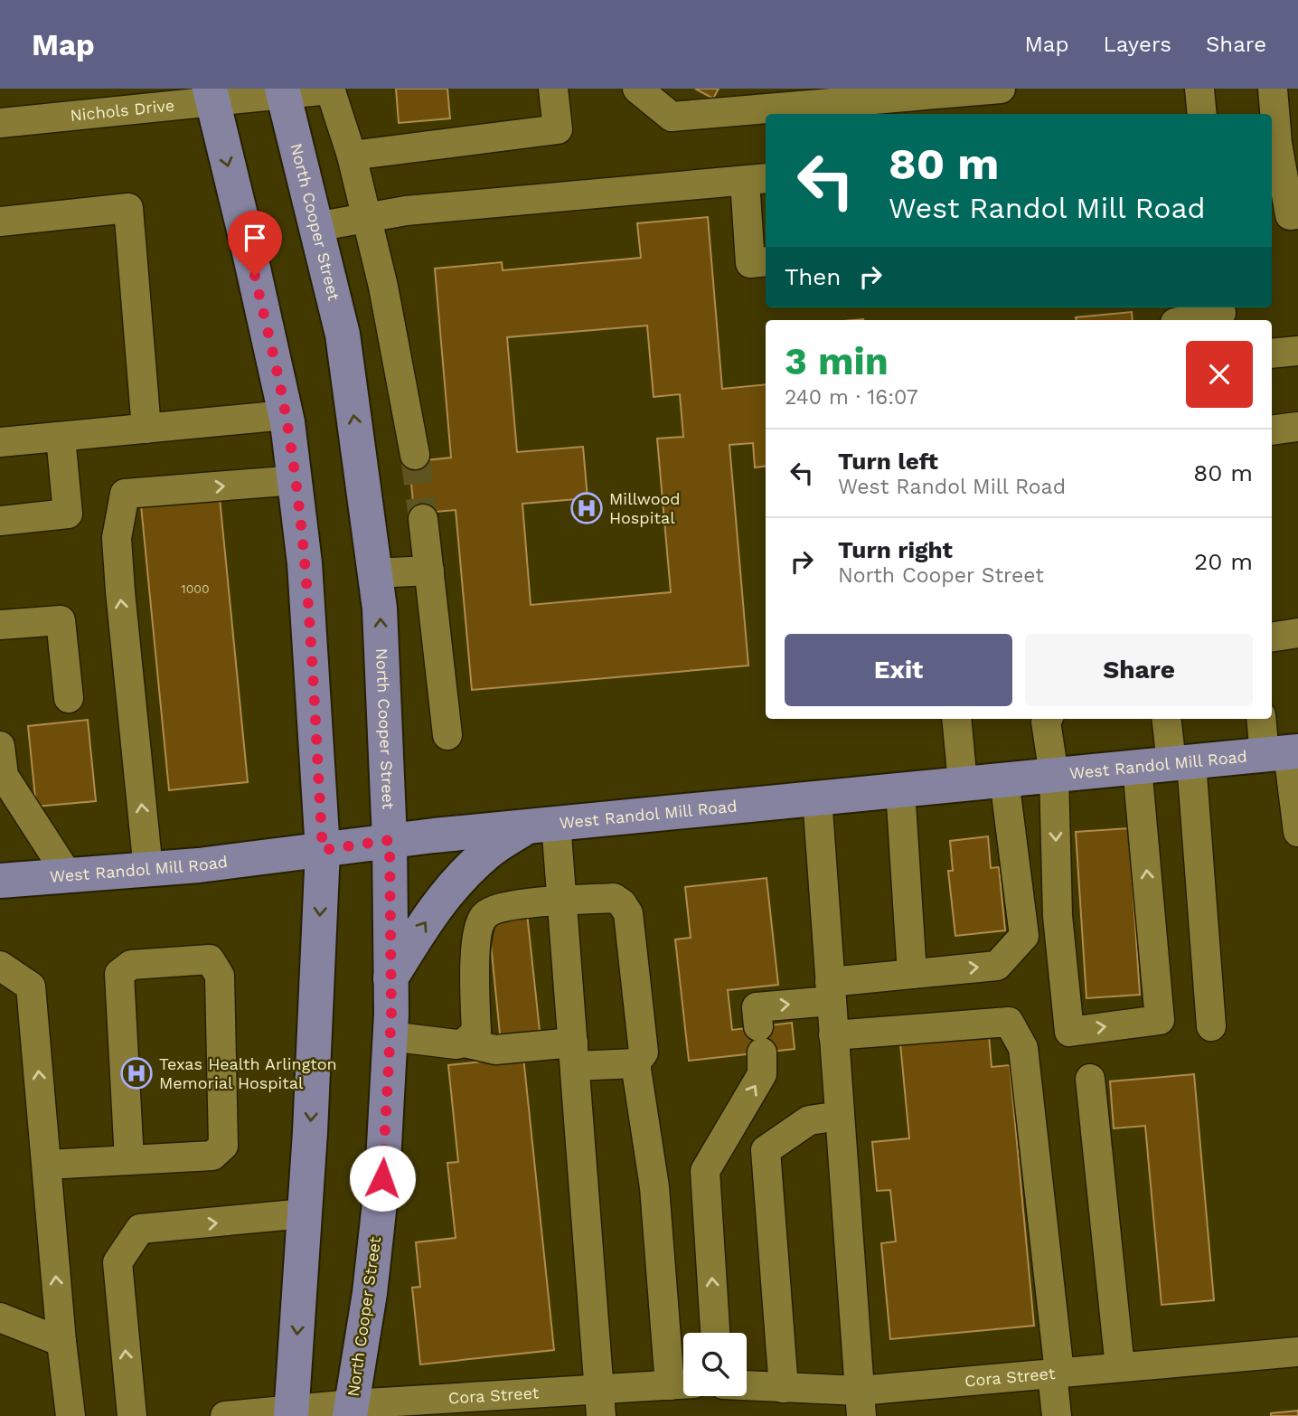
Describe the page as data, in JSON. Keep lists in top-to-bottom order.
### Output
{
  "streets": {
    "main road": ["North Cooper Street", "West Randol Mill Road"],
    "street": ["Nichols Drive", "Cora Street"]
  },
  "crossings": [
    ["Nichols Drive", "North Cooper Street"],
    ["North Cooper Street", "West Randol Mill Road"],
    ["North Cooper Street", "Cora Street"]
  ],
  "places": {
    "hospital": ["Millwood Hospital", "Texas Health Arlington Memorial Hospital"]
  },
  "house_numbers": ["1000"],
  "page": {
    "header": "Map",
    "nav": ["Map", "Layers", "Share"],
    "turn": ["80 m", "West Randol Mill Road"],
    "then": "Then",
    "heading": ["3 min", "240 m · 16:07"],
    "list": [
      {
        "name": "Turn left",
        "note": "West Randol Mill Road",
        "value": "80 m"
      },
      {
        "name": "Turn right",
        "note": "North Cooper Street",
        "value": "20 m"
      }
    ],
    "buttons": ["Exit", "Share"]
  }
}
